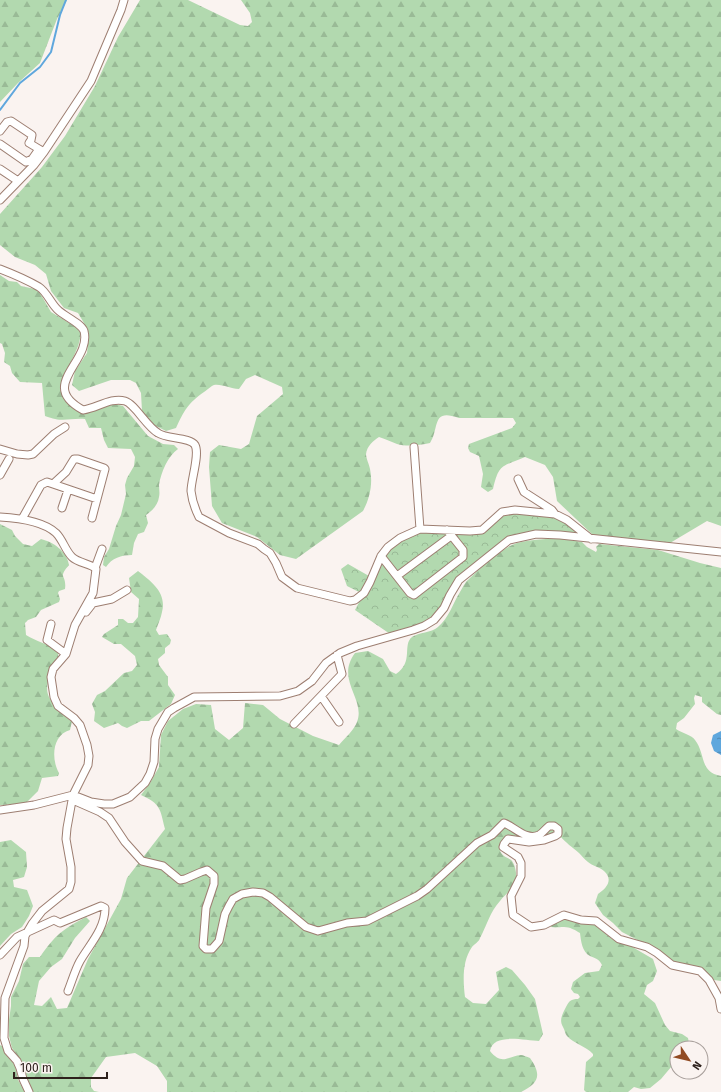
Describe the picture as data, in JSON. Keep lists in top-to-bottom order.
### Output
{
  "scale_bar": "100 m",
  "north": "bottom right"
}
